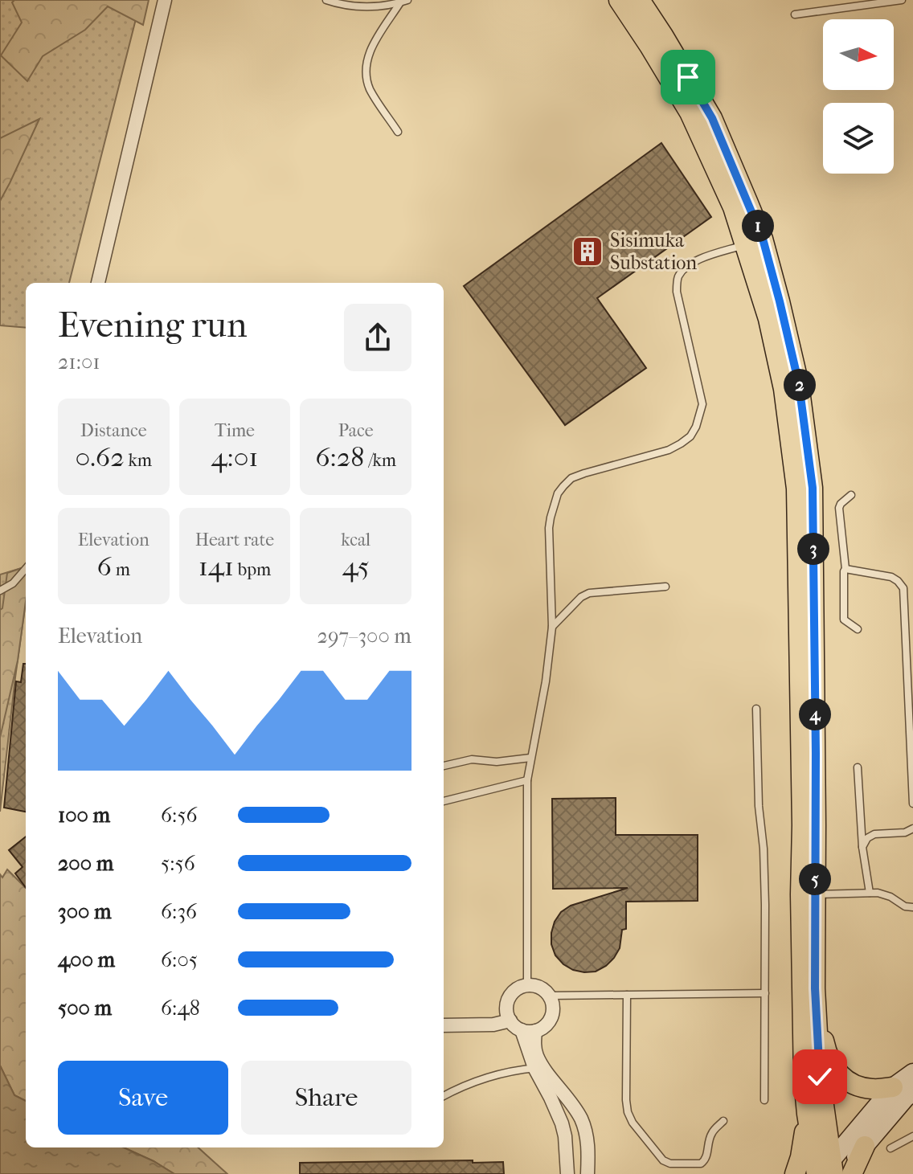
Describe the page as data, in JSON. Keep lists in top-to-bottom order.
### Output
{
  "places": {
    "building": ["Sisimuka Substation"]
  },
  "north": "right",
  "page": {
    "pins": [
      "1",
      "2",
      "3",
      "4",
      "5"
    ],
    "heading": ["Evening run", "21:01"],
    "stats": [
      ["Distance", "0.62 km"],
      ["Time", "4:01"],
      ["Pace", "6:28 /km"],
      ["Elevation", "6 m"],
      ["Heart rate", "141 bpm"],
      ["kcal", "45"]
    ],
    "chart": ["Elevation", "297–300 m"],
    "list": [
      {
        "name": "100 m",
        "note": "6:56"
      },
      {
        "name": "200 m",
        "note": "5:56"
      },
      {
        "name": "300 m",
        "note": "6:36"
      },
      {
        "name": "400 m",
        "note": "6:05"
      },
      {
        "name": "500 m",
        "note": "6:48"
      }
    ],
    "buttons": ["Save", "Share"]
  }
}
